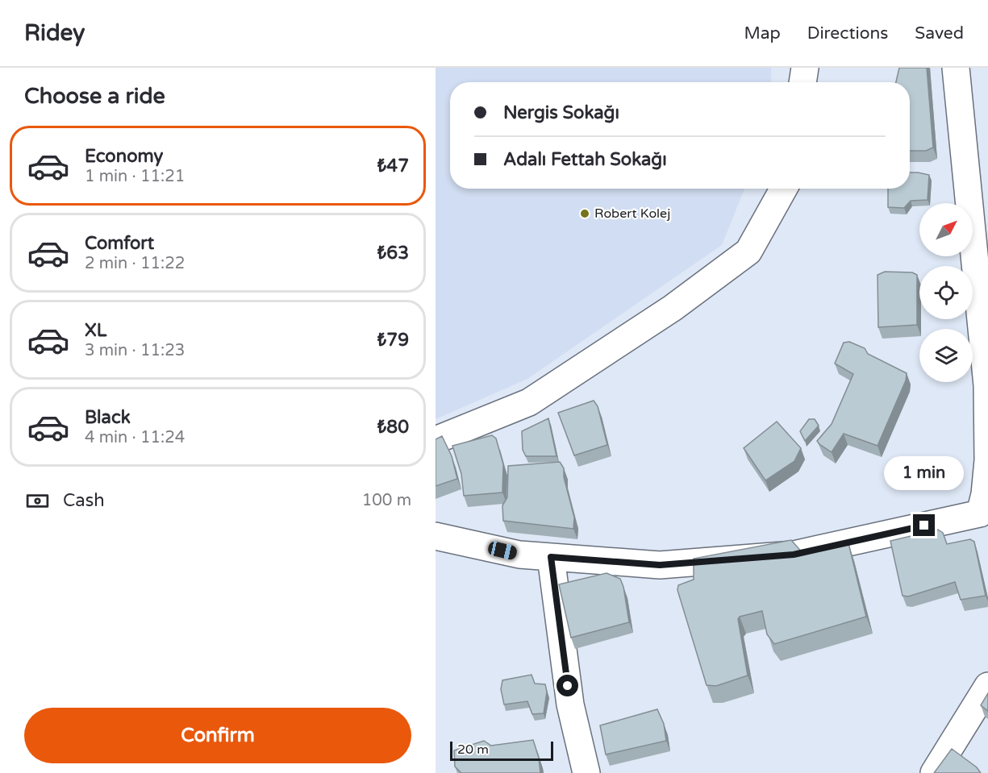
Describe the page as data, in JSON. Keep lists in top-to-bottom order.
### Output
{
  "places": ["Robert Kolej"],
  "scale_bar": "20 m",
  "north": "top right",
  "page": {
    "header": "Ridey",
    "nav": ["Map", "Directions", "Saved"],
    "heading": "Choose a ride",
    "banner": ["Nergis Sokağı", "Adalı Fettah Sokağı"],
    "list": [
      {
        "name": "Economy",
        "note": "1 min · 11:21",
        "value": "₺47"
      },
      {
        "name": "Comfort",
        "note": "2 min · 11:22",
        "value": "₺63"
      },
      {
        "name": "XL",
        "note": "3 min · 11:23",
        "value": "₺79"
      },
      {
        "name": "Black",
        "note": "4 min · 11:24",
        "value": "₺80"
      }
    ],
    "bubble": "1 min",
    "pay": ["Cash", "100 m"],
    "buttons": "Confirm",
    "scale": "20 m"
  }
}
